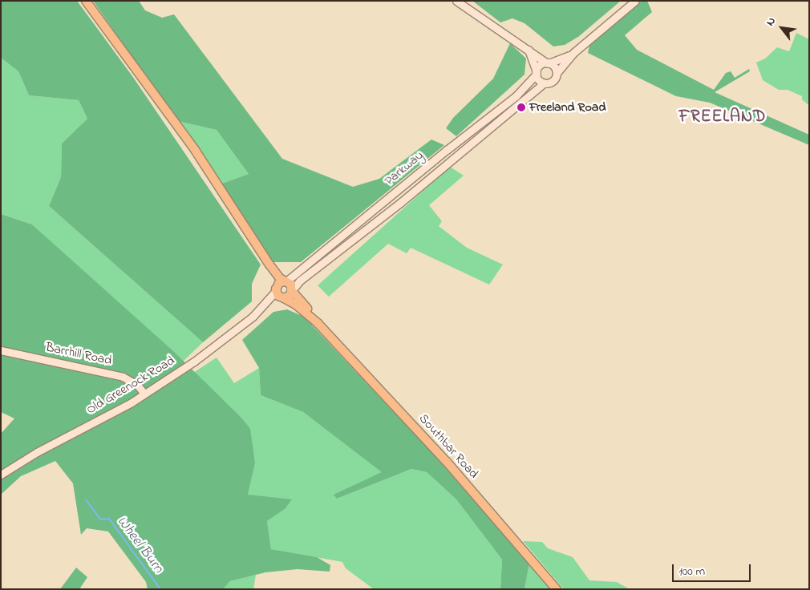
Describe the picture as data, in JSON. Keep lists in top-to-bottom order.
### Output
{
  "streets": {
    "main road": ["Southbar Road"],
    "street": ["Parkway", "Barrhill Road", "Old Greenock Road"]
  },
  "crossings": [
    ["Parkway", "Southbar Road"],
    ["Barrhill Road", "Old Greenock Road"],
    ["Old Greenock Road", "Southbar Road"]
  ],
  "districts": ["FREELAND"],
  "water": ["Wheel Burn"],
  "places": ["Freeland Road"],
  "scale_bar": "100 m",
  "north": "top left"
}
